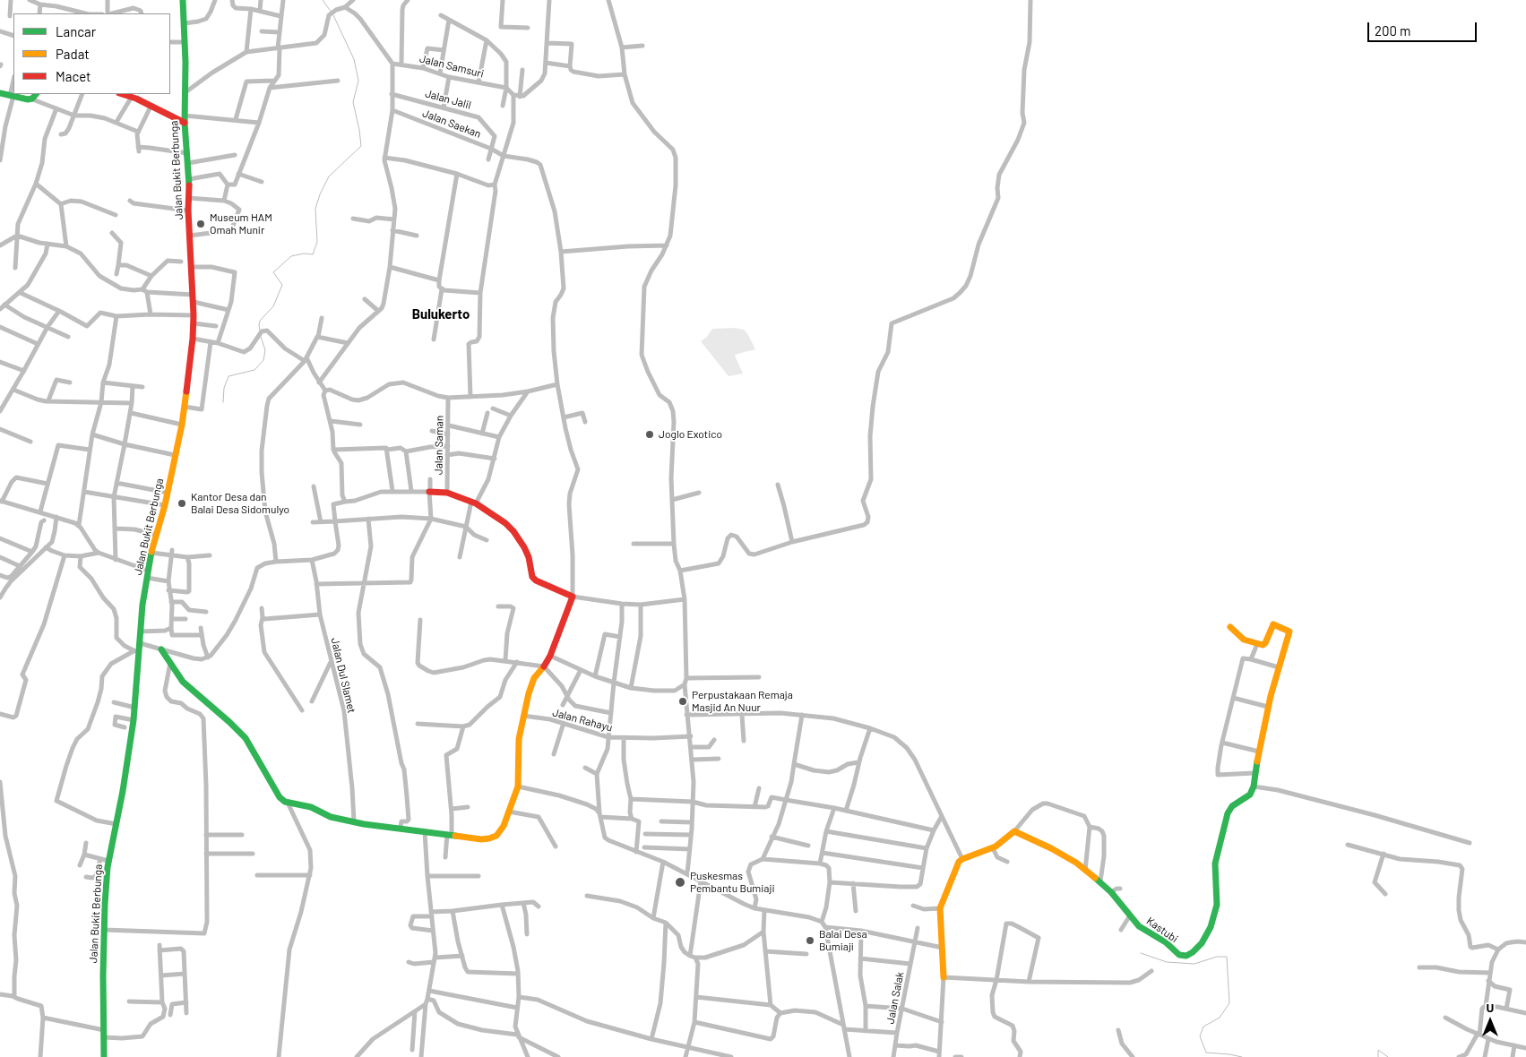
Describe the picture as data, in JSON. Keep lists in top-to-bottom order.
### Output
{
  "streets": {
    "street": [
      "Jalan Samsuri",
      "Jalan Jalil",
      "Jalan Saekan",
      "Jalan Bukit Berbunga",
      "Jalan Saman",
      "Jalan Dul Slamet",
      "Jalan Rahayu",
      "Kastubi",
      "Jalan Salak"
    ]
  },
  "crossings": [
    ["Jalan Jalil", "Jalan Saekan"]
  ],
  "districts": ["Bulukerto"],
  "places": [
    "Museum HAM Omah Munir",
    "Joglo Exotico",
    "Kantor Desa dan Balai Desa Sidomulyo",
    "Perpustakaan Remaja Masjid An Nuur",
    "Puskesmas Pembantu Bumiaji",
    "Balai Desa Bumiaji"
  ],
  "legend": ["Lancar", "Padat", "Macet"],
  "scale_bar": "200 m",
  "north": "top"
}
